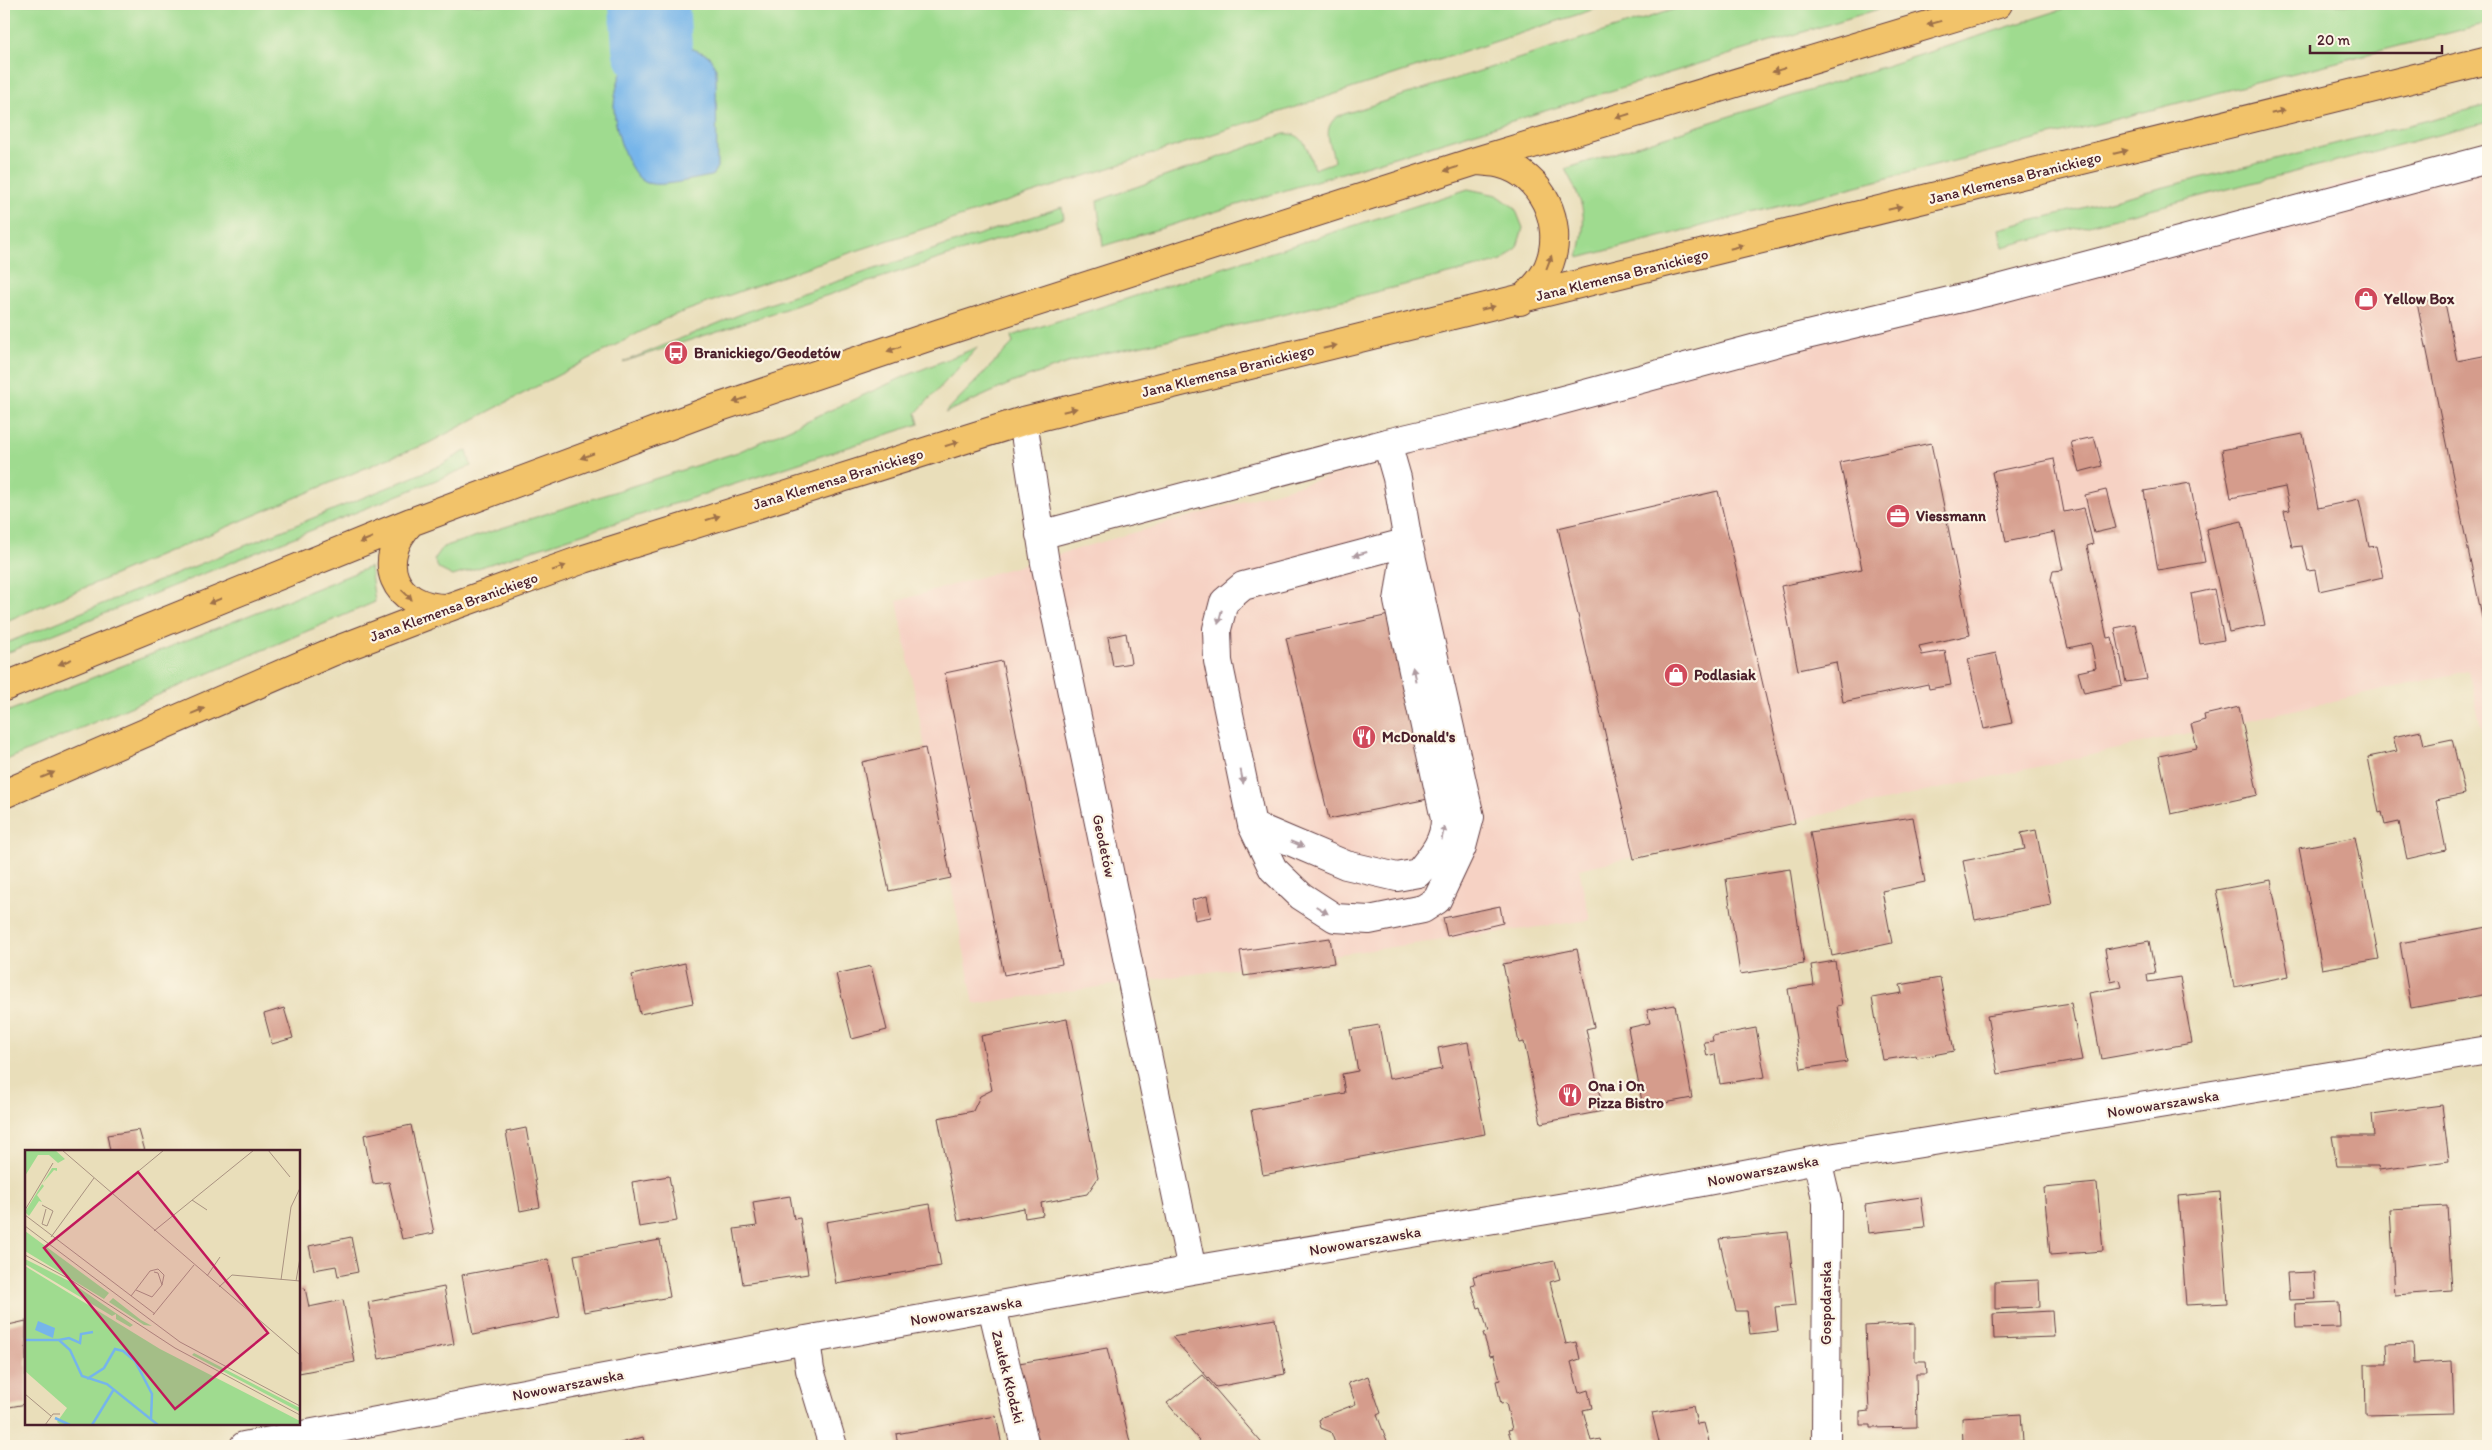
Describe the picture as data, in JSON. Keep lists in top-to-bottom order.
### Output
{
  "streets": {
    "main road": ["Jana Klemensa Branickiego"],
    "street": [
      "Geodetów",
      "Nowowarszawska",
      "Gospodarska",
      "Zaułek Kłodzki"
    ]
  },
  "crossings": [
    ["Jana Klemensa Branickiego", "Geodetów"],
    ["Geodetów", "Nowowarszawska"],
    ["Nowowarszawska", "Gospodarska"],
    ["Nowowarszawska", "Zaułek Kłodzki"]
  ],
  "places": {
    "shop": ["Yellow Box", "Podlasiak"],
    "bus stop": ["Branickiego/Geodetów"],
    "office": ["Viessmann"],
    "restaurant": ["McDonald's", "Ona i On Pizza Bistro"]
  },
  "scale_bar": "20 m"
}
